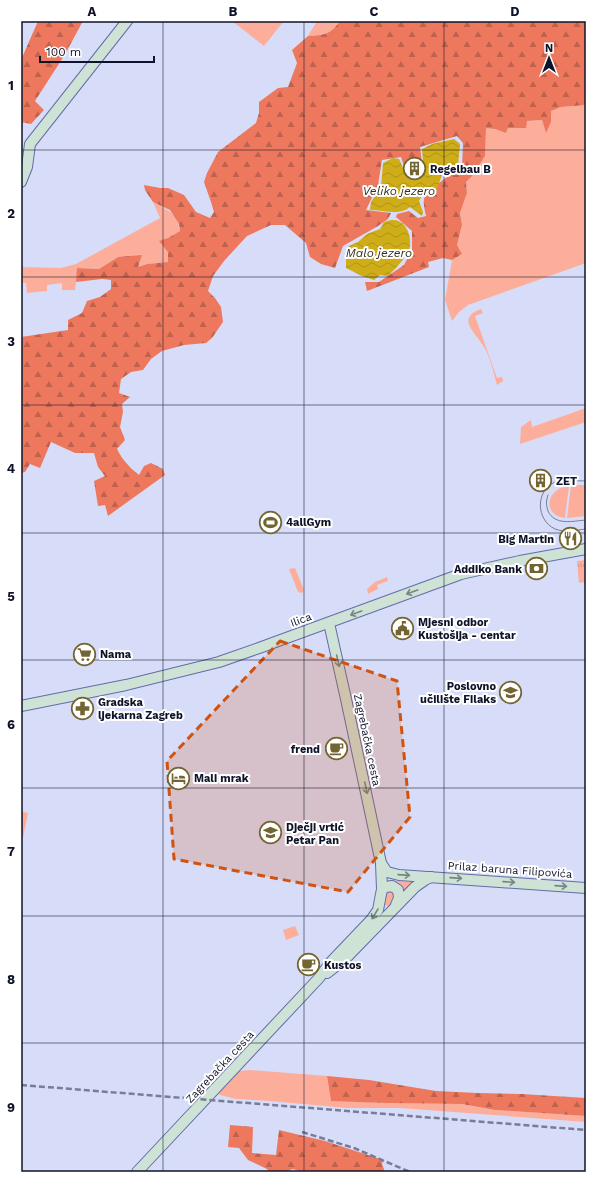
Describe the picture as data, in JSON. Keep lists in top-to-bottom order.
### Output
{
  "streets": {
    "main road": ["Ilica", "Zagrebačka cesta", "Prilaz baruna Filipovića"]
  },
  "crossings": [
    ["Ilica", "Zagrebačka cesta"],
    ["Zagrebačka cesta", "Prilaz baruna Filipovića"]
  ],
  "one_way": ["Ilica", "Zagrebačka cesta", "Prilaz baruna Filipovića"],
  "water": ["Veliko jezero", "Malo jezero"],
  "places": {
    "building": ["Regelbau B", "ZET"],
    "sports": ["4allGym"],
    "restaurant": ["Big Martin"],
    "bank": ["Addiko Bank"],
    "public building": ["Mjesni odbor Kustošija - centar"],
    "supermarket": ["Nama"],
    "school or university": ["Poslovno učilište Filaks", "Dječji vrtić Petar Pan"],
    "pharmacy": ["Gradska ljekarna Zagreb"],
    "cafe": ["frend", "Kustos"],
    "hotel": ["Mali mrak"]
  },
  "scale_bar": "100 m",
  "north": "top",
  "grid": {
    "columns": [
      "A",
      "B",
      "C",
      "D"
    ],
    "rows": [
      "1",
      "2",
      "3",
      "4",
      "5",
      "6",
      "7",
      "8",
      "9"
    ]
  }
}
